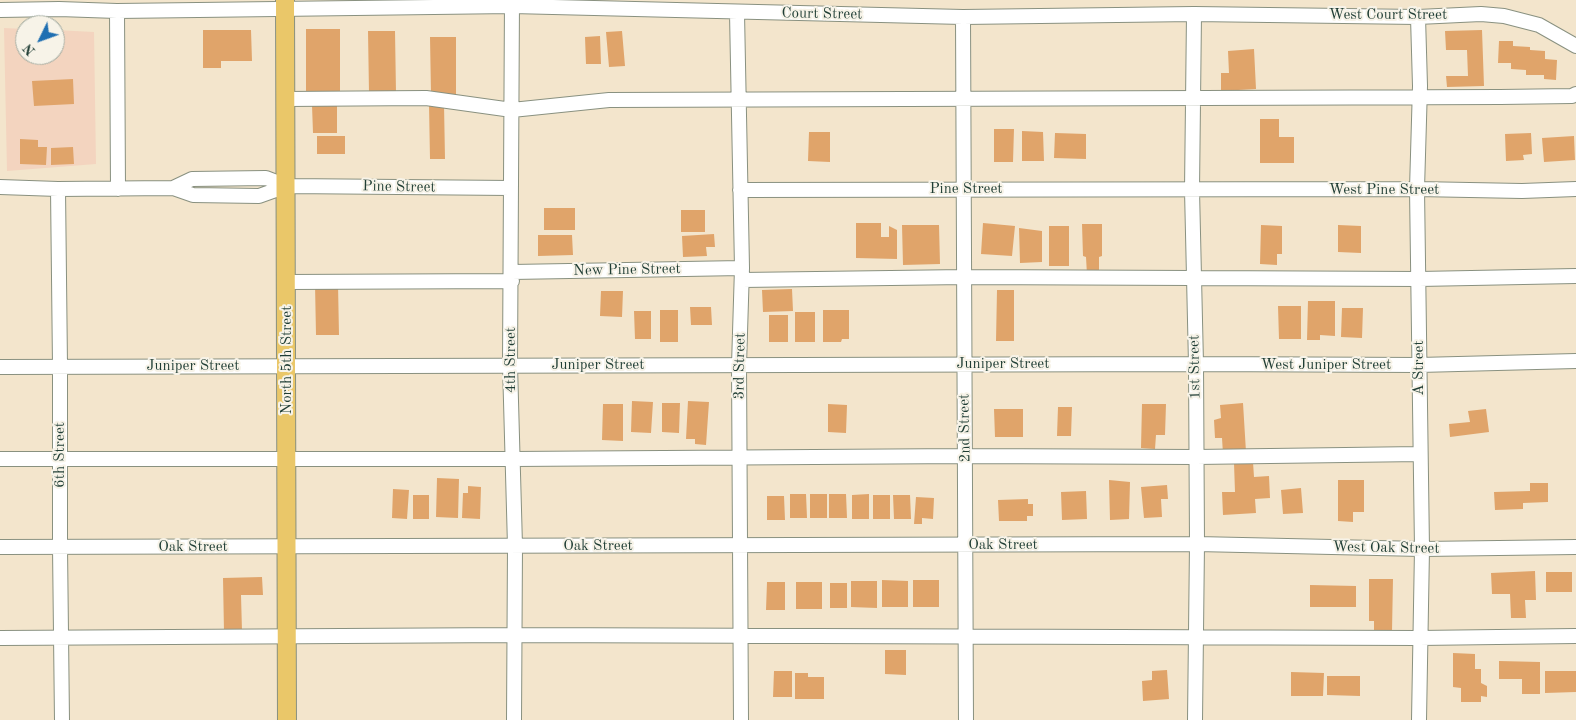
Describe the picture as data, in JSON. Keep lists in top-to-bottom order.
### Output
{
  "streets": {
    "main road": ["North 5th Street"],
    "street": [
      "Court Street",
      "West Court Street",
      "Pine Street",
      "West Pine Street",
      "New Pine Street",
      "4th Street",
      "Juniper Street",
      "West Juniper Street",
      "3rd Street",
      "1st Street",
      "A Street",
      "2nd Street",
      "6th Street",
      "Oak Street",
      "West Oak Street"
    ]
  },
  "crossings": [
    ["Court Street", "West Court Street"],
    ["Court Street", "North 5th Street"],
    ["Court Street", "4th Street"],
    ["Court Street", "3rd Street"],
    ["Court Street", "1st Street"],
    ["Court Street", "2nd Street"],
    ["West Court Street", "1st Street"],
    ["West Court Street", "A Street"],
    ["Pine Street", "West Pine Street"],
    ["Pine Street", "North 5th Street"],
    ["Pine Street", "4th Street"],
    ["Pine Street", "3rd Street"],
    ["Pine Street", "1st Street"],
    ["Pine Street", "2nd Street"],
    ["Pine Street", "6th Street"],
    ["West Pine Street", "1st Street"],
    ["West Pine Street", "A Street"],
    ["New Pine Street", "North 5th Street"],
    ["New Pine Street", "4th Street"],
    ["New Pine Street", "3rd Street"],
    ["New Pine Street", "1st Street"],
    ["New Pine Street", "A Street"],
    ["New Pine Street", "2nd Street"],
    ["North 5th Street", "Juniper Street"],
    ["North 5th Street", "Oak Street"],
    ["4th Street", "Juniper Street"],
    ["4th Street", "Oak Street"],
    ["Juniper Street", "West Juniper Street"],
    ["Juniper Street", "3rd Street"],
    ["Juniper Street", "1st Street"],
    ["Juniper Street", "2nd Street"],
    ["Juniper Street", "6th Street"],
    ["West Juniper Street", "1st Street"],
    ["West Juniper Street", "A Street"],
    ["3rd Street", "Oak Street"],
    ["1st Street", "Oak Street"],
    ["1st Street", "West Oak Street"],
    ["A Street", "West Oak Street"],
    ["2nd Street", "Oak Street"],
    ["6th Street", "Oak Street"],
    ["Oak Street", "West Oak Street"]
  ],
  "north": "bottom left"
}
